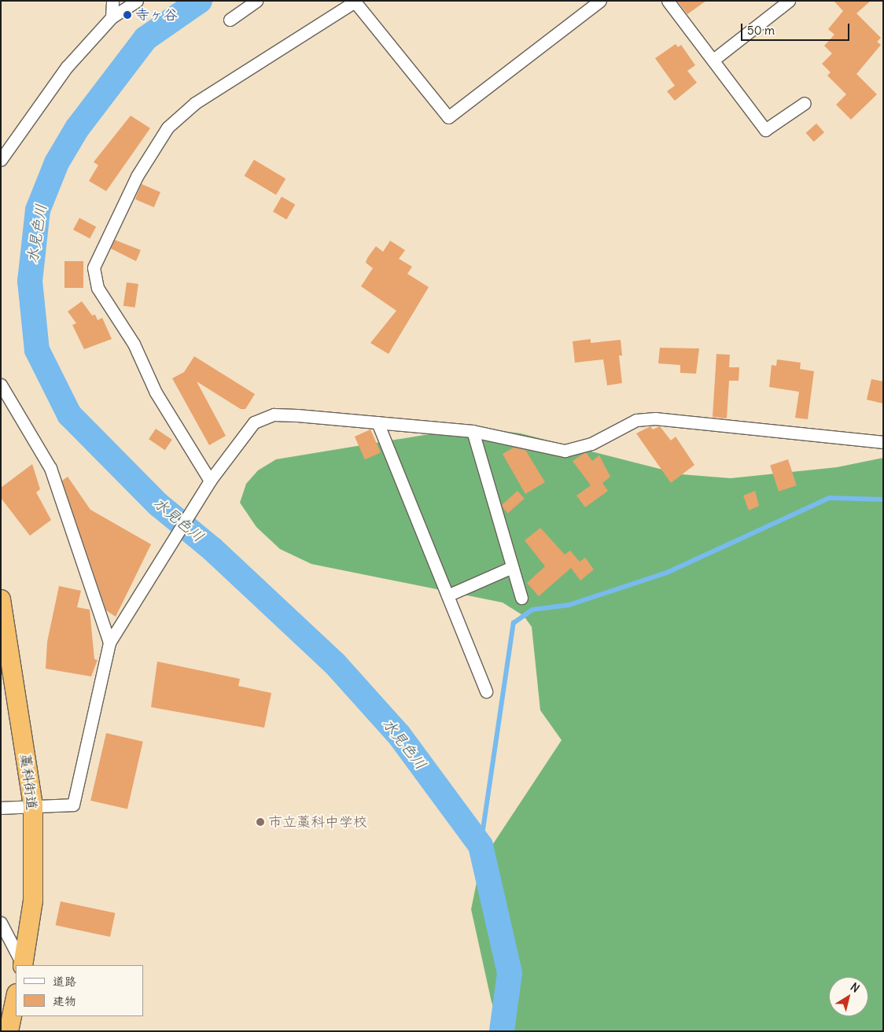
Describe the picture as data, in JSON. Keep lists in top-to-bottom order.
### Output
{
  "streets": {
    "highway": ["藁科街道"]
  },
  "water": ["水見色川"],
  "places": ["寺ヶ谷", "市立藁科中学校"],
  "legend": ["道路", "建物"],
  "scale_bar": "50 m",
  "north": "top right"
}
